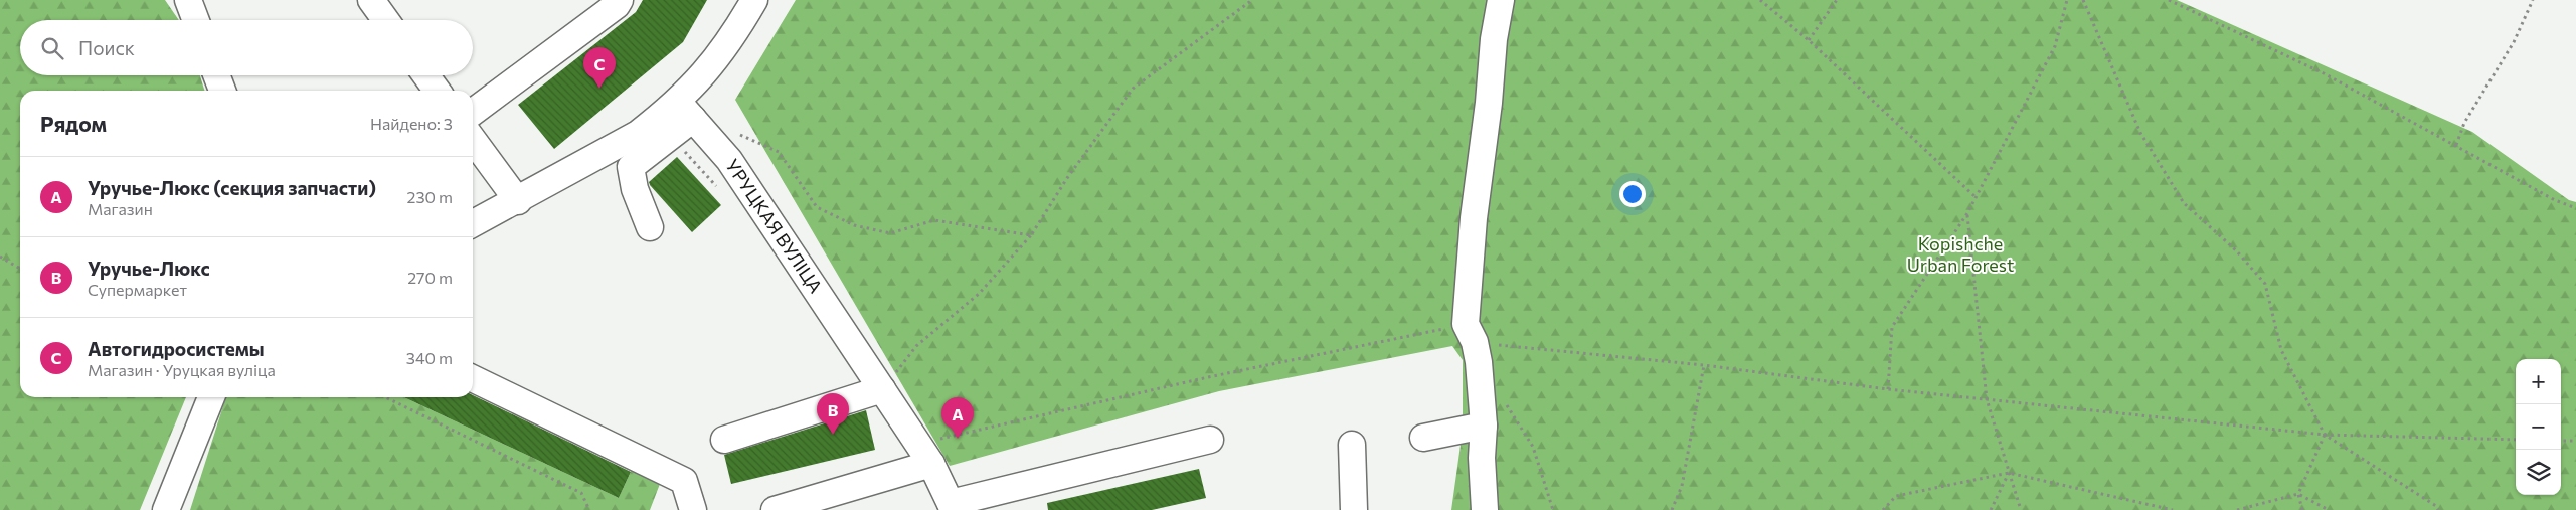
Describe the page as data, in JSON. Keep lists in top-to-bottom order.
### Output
{
  "streets": {
    "street": ["УРУЦКАЯ ВУЛІЦА"]
  },
  "parks": ["Kopishche Urban Forest"],
  "page": {
    "search": "Поиск",
    "pins": ["C", "B", "A"],
    "heading": ["Рядом", "Найдено: 3"],
    "list": [
      {
        "mark": "A",
        "name": "Уручье-Люкс (секция запчасти)",
        "note": "Магазин",
        "value": "230 m"
      },
      {
        "mark": "B",
        "name": "Уручье-Люкс",
        "note": "Супермаркет",
        "value": "270 m"
      },
      {
        "mark": "C",
        "name": "Автогидросистемы",
        "note": "Магазин · Уруцкая вуліца",
        "value": "340 m"
      }
    ],
    "map_buttons": ["+", "−"]
  }
}
